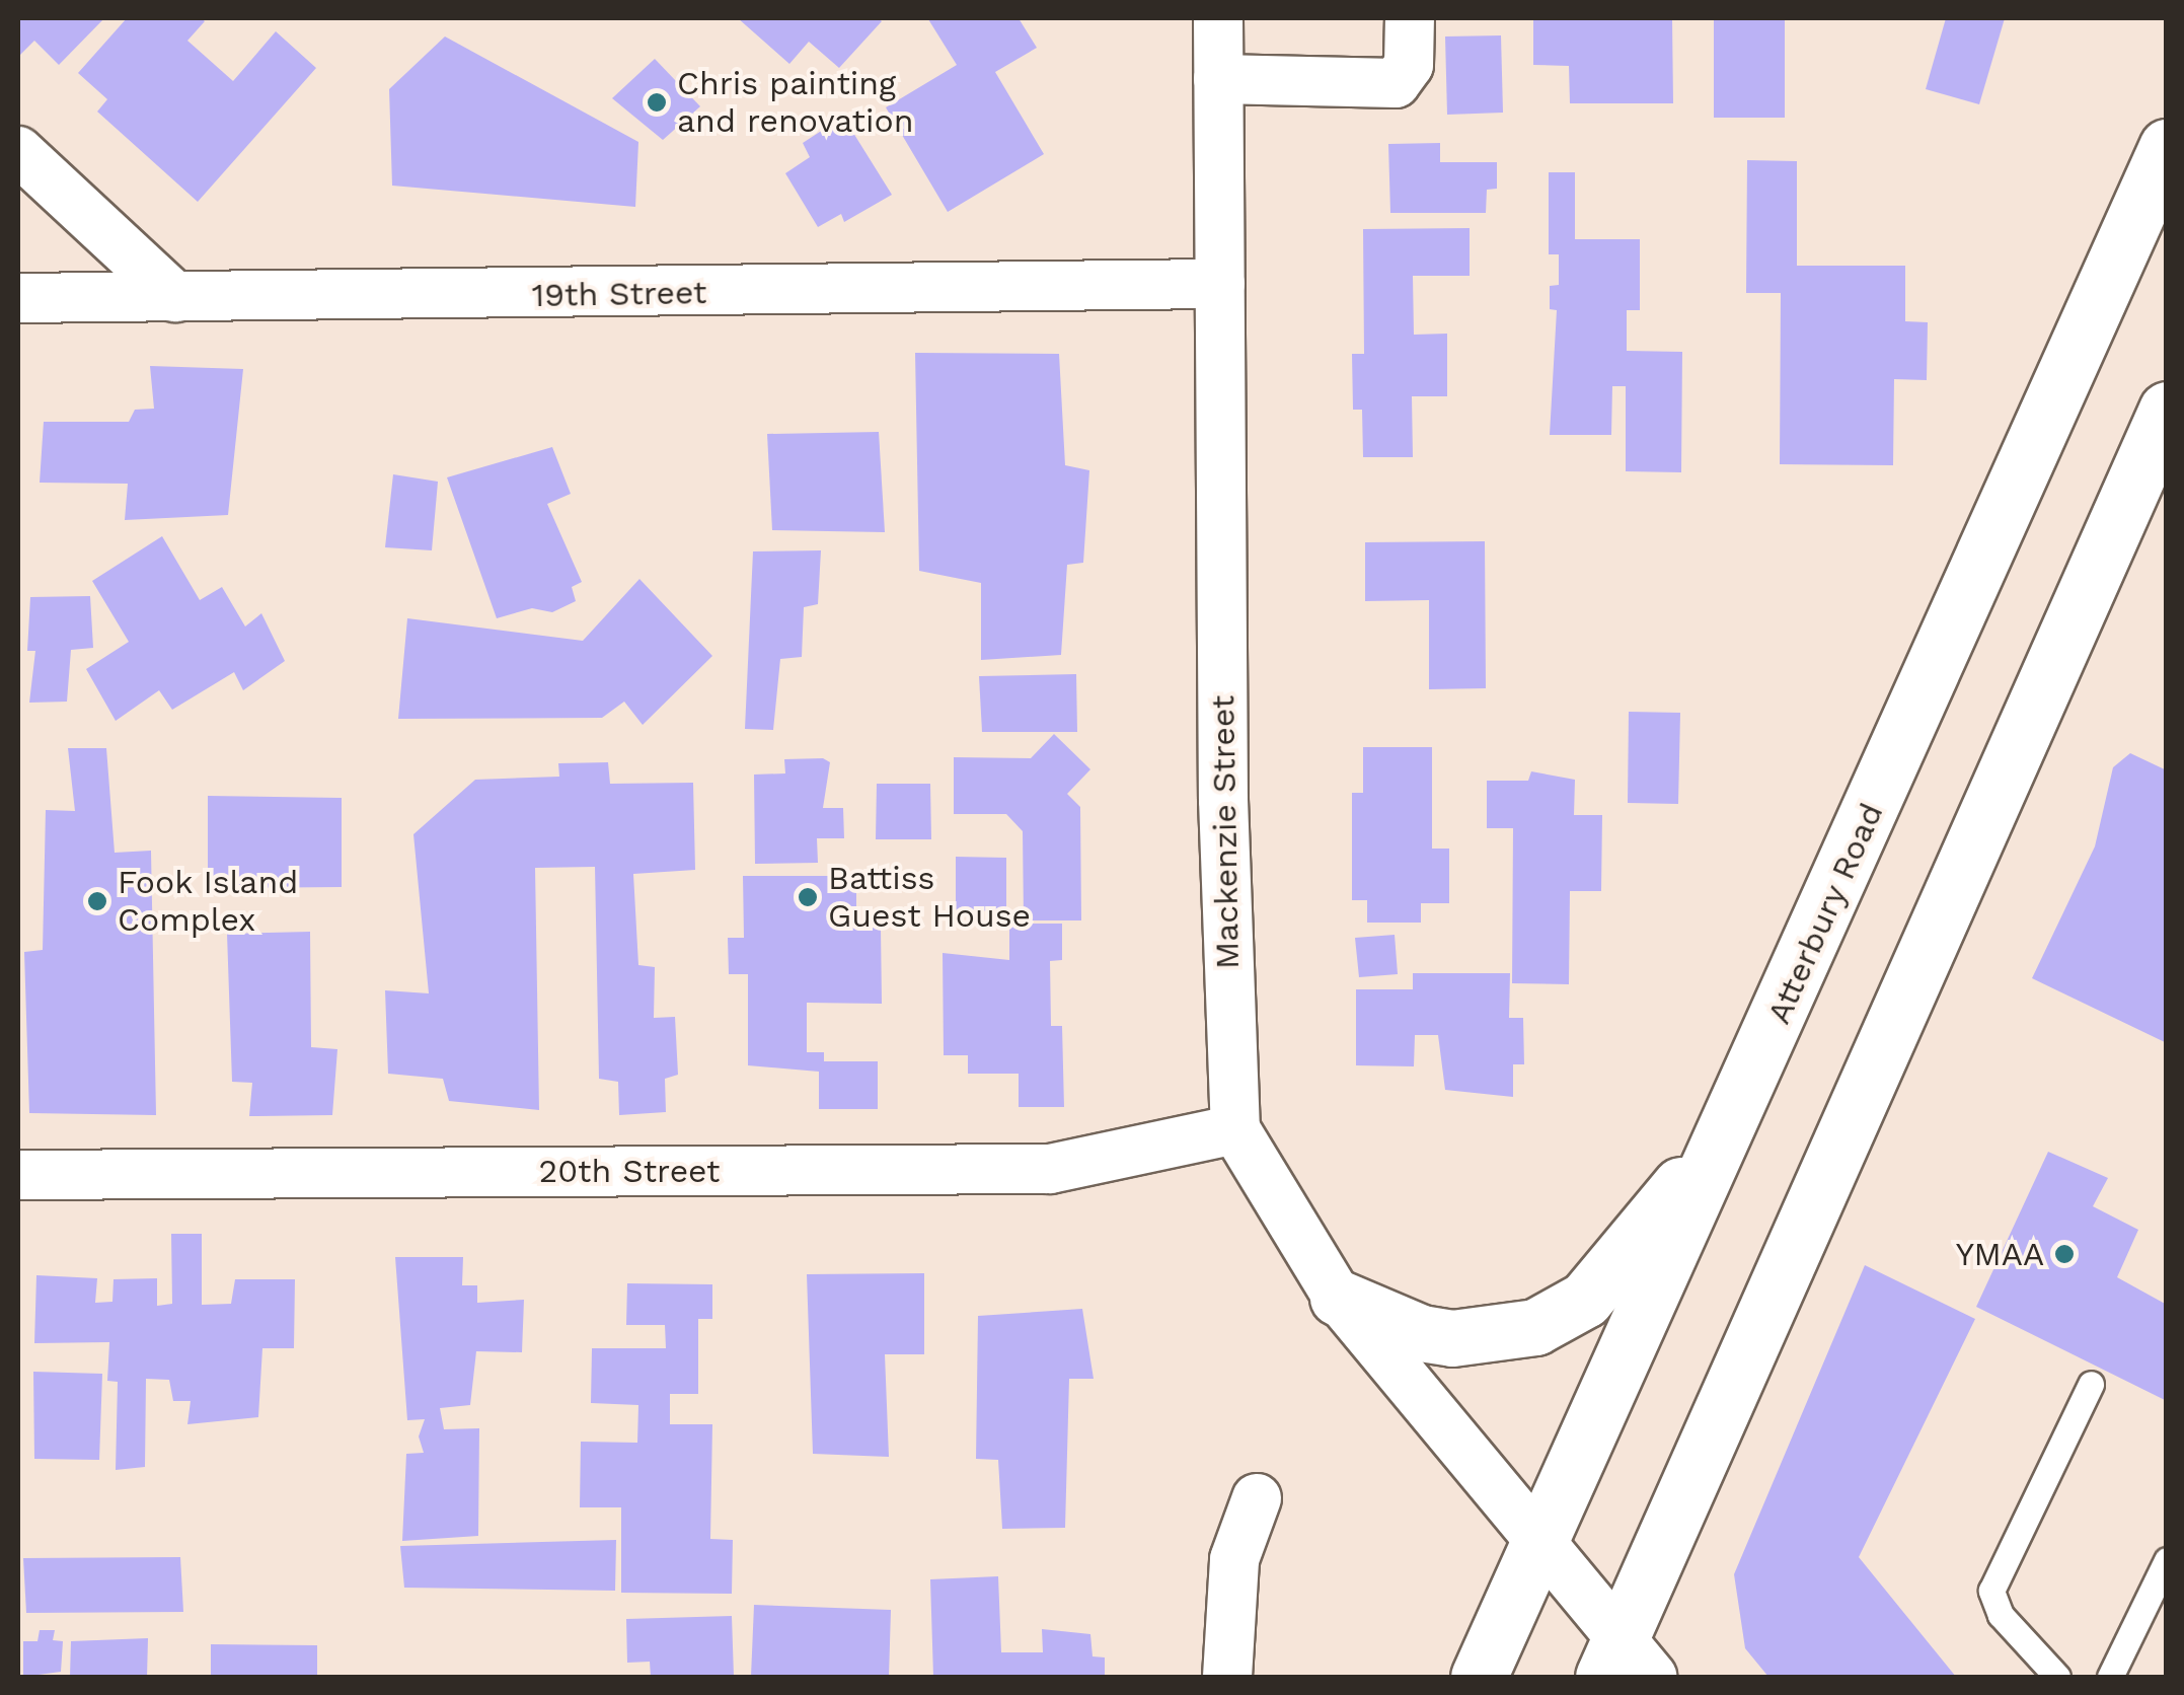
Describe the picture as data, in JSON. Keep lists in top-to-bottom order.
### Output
{
  "streets": {
    "main road": ["Atterbury Road"],
    "street": ["19th Street", "Mackenzie Street", "20th Street"]
  },
  "crossings": [
    ["19th Street", "Mackenzie Street"],
    ["Mackenzie Street", "Atterbury Road"],
    ["Mackenzie Street", "20th Street"]
  ],
  "places": [
    "Chris painting and renovation",
    "Battiss Guest House",
    "Fook Island Complex",
    "YMAA"
  ]
}
